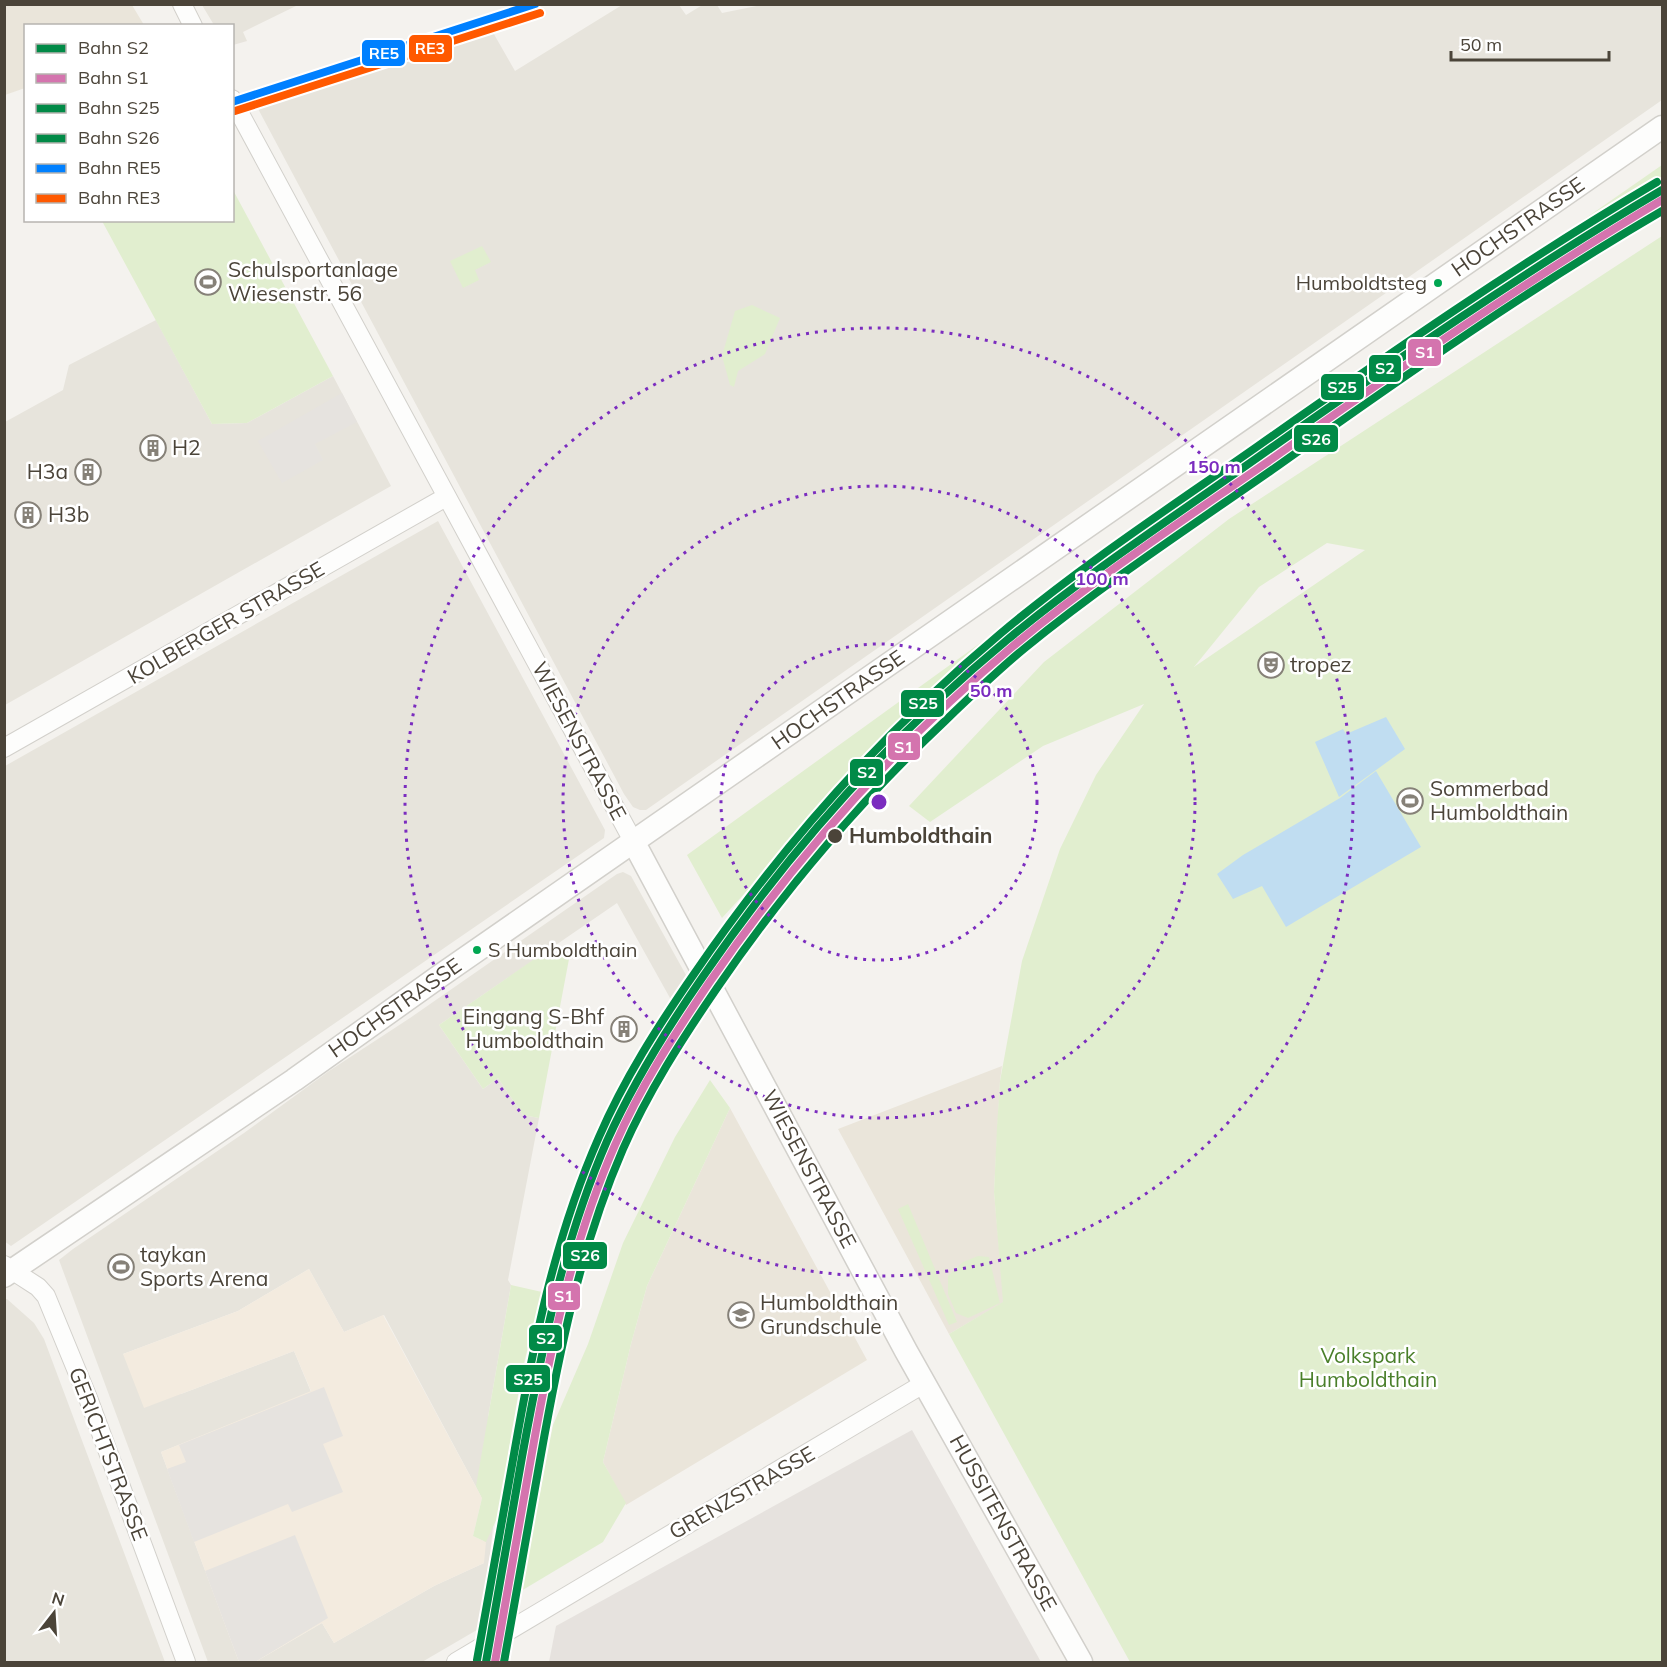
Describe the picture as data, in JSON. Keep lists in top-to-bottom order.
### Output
{
  "streets": {
    "street": [
      "HOCHSTRASSE",
      "KOLBERGER STRASSE",
      "WIESENSTRASSE",
      "GERICHTSTRASSE",
      "GRENZSTRASSE",
      "HUSSITENSTRASSE"
    ]
  },
  "crossings": [
    ["HOCHSTRASSE", "WIESENSTRASSE"],
    ["HOCHSTRASSE", "GERICHTSTRASSE"],
    ["KOLBERGER STRASSE", "WIESENSTRASSE"],
    ["WIESENSTRASSE", "GRENZSTRASSE"],
    ["WIESENSTRASSE", "HUSSITENSTRASSE"],
    ["GRENZSTRASSE", "HUSSITENSTRASSE"]
  ],
  "parks": ["Volkspark Humboldthain"],
  "places": {
    "sports": ["Schulsportanlage Wiesenstr. 56", "Sommerbad Humboldthain", "taykan Sports Arena"],
    "other": ["Humboldtsteg", "Humboldthain", "S Humboldthain"],
    "building": [
      "H2",
      "H3a",
      "H3b",
      "Eingang S-Bhf Humboldthain"
    ],
    "theatre": ["tropez"],
    "school or university": ["Humboldthain Grundschule"]
  },
  "lines": [
    "rail line RE5",
    "rail line RE3",
    "rail line S25",
    "rail line S2",
    "rail line S1",
    "rail line S26"
  ],
  "legend": [
    "Bahn S2",
    "Bahn S1",
    "Bahn S25",
    "Bahn S26",
    "Bahn RE5",
    "Bahn RE3"
  ],
  "scale_bar": "50 m",
  "north": "top",
  "rings": ["150 m", "100 m", "50 m"]
}
